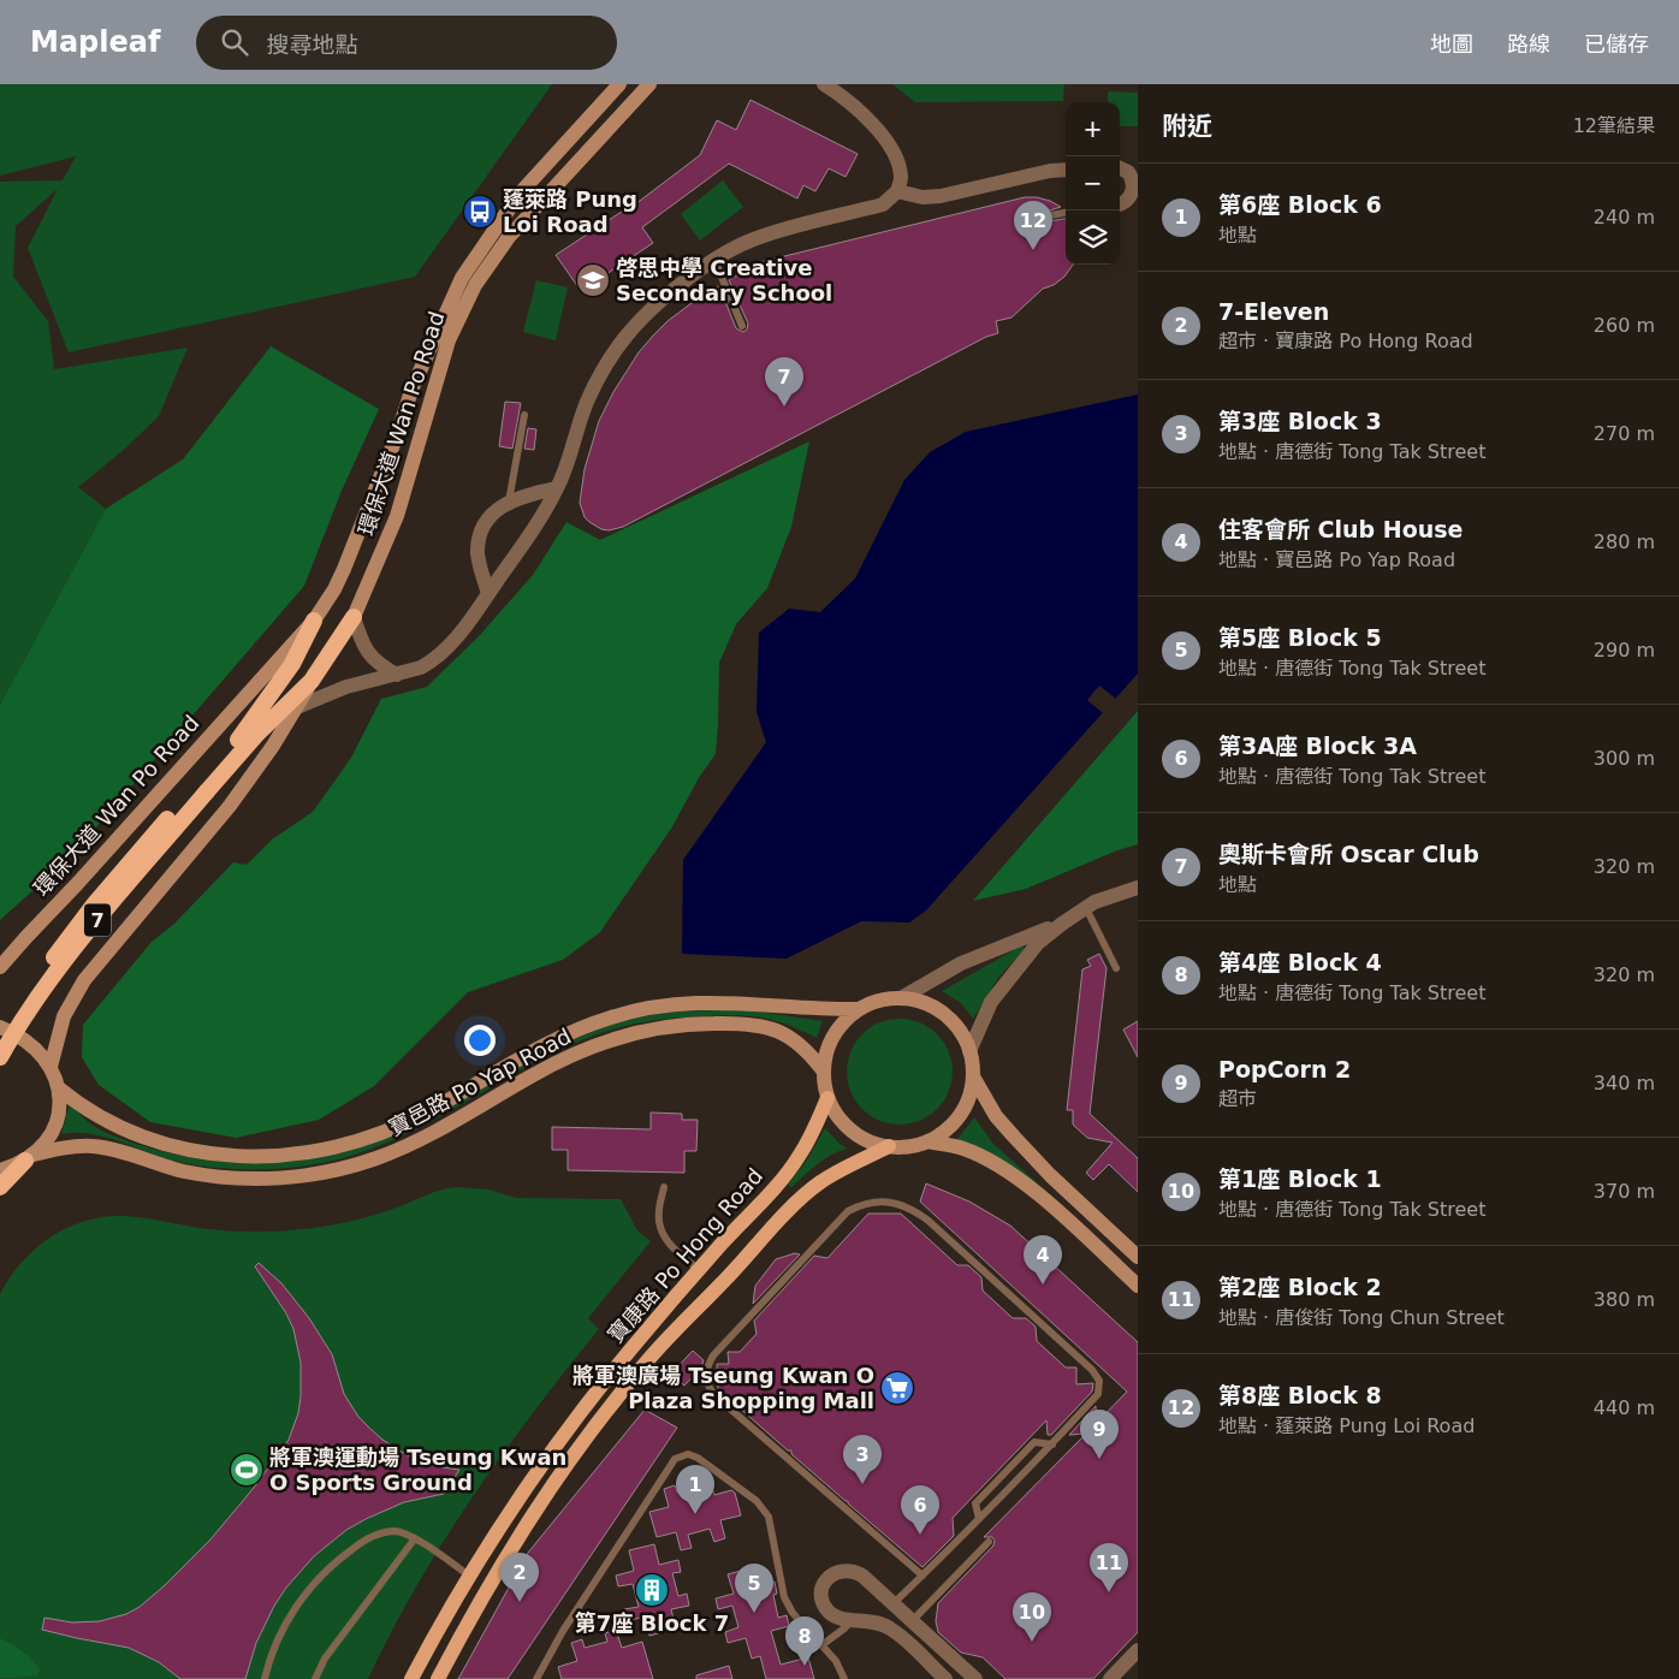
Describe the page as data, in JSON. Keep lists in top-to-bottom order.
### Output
{
  "streets": {
    "highway": ["環保大道 Wan Po Road", "7"],
    "main road": ["寶邑路 Po Yap Road", "寶康路 Po Hong Road"]
  },
  "crossings": [
    ["寶邑路 Po Yap Road", "寶康路 Po Hong Road"]
  ],
  "places": {
    "bus stop": ["蓬萊路 Pung Loi Road"],
    "school or university": ["啓思中學 Creative Secondary School"],
    "supermarket": ["將軍澳廣場 Tseung Kwan O Plaza Shopping Mall"],
    "sports": ["將軍澳運動場 Tseung Kwan O Sports Ground"],
    "building": ["第7座 Block 7"]
  },
  "page": {
    "header": "Mapleaf",
    "search": "搜尋地點",
    "nav": ["地圖", "路線", "已儲存"],
    "heading": ["附近", "12筆結果"],
    "map_buttons": ["+", "−"],
    "list": [
      {
        "mark": "1",
        "name": "第6座 Block 6",
        "note": "地點",
        "value": "240 m"
      },
      {
        "mark": "2",
        "name": "7-Eleven",
        "note": "超市 · 寶康路 Po Hong Road",
        "value": "260 m"
      },
      {
        "mark": "3",
        "name": "第3座 Block 3",
        "note": "地點 · 唐德街 Tong Tak Street",
        "value": "270 m"
      },
      {
        "mark": "4",
        "name": "住客會所 Club House",
        "note": "地點 · 寶邑路 Po Yap Road",
        "value": "280 m"
      },
      {
        "mark": "5",
        "name": "第5座 Block 5",
        "note": "地點 · 唐德街 Tong Tak Street",
        "value": "290 m"
      },
      {
        "mark": "6",
        "name": "第3A座 Block 3A",
        "note": "地點 · 唐德街 Tong Tak Street",
        "value": "300 m"
      },
      {
        "mark": "7",
        "name": "奧斯卡會所 Oscar Club",
        "note": "地點",
        "value": "320 m"
      },
      {
        "mark": "8",
        "name": "第4座 Block 4",
        "note": "地點 · 唐德街 Tong Tak Street",
        "value": "320 m"
      },
      {
        "mark": "9",
        "name": "PopCorn 2",
        "note": "超市",
        "value": "340 m"
      },
      {
        "mark": "10",
        "name": "第1座 Block 1",
        "note": "地點 · 唐德街 Tong Tak Street",
        "value": "370 m"
      },
      {
        "mark": "11",
        "name": "第2座 Block 2",
        "note": "地點 · 唐俊街 Tong Chun Street",
        "value": "380 m"
      },
      {
        "mark": "12",
        "name": "第8座 Block 8",
        "note": "地點 · 蓬萊路 Pung Loi Road",
        "value": "440 m"
      }
    ],
    "pins": [
      "12",
      "7",
      "4",
      "9",
      "3",
      "1",
      "6",
      "11",
      "2",
      "5",
      "10",
      "8"
    ]
  }
}
